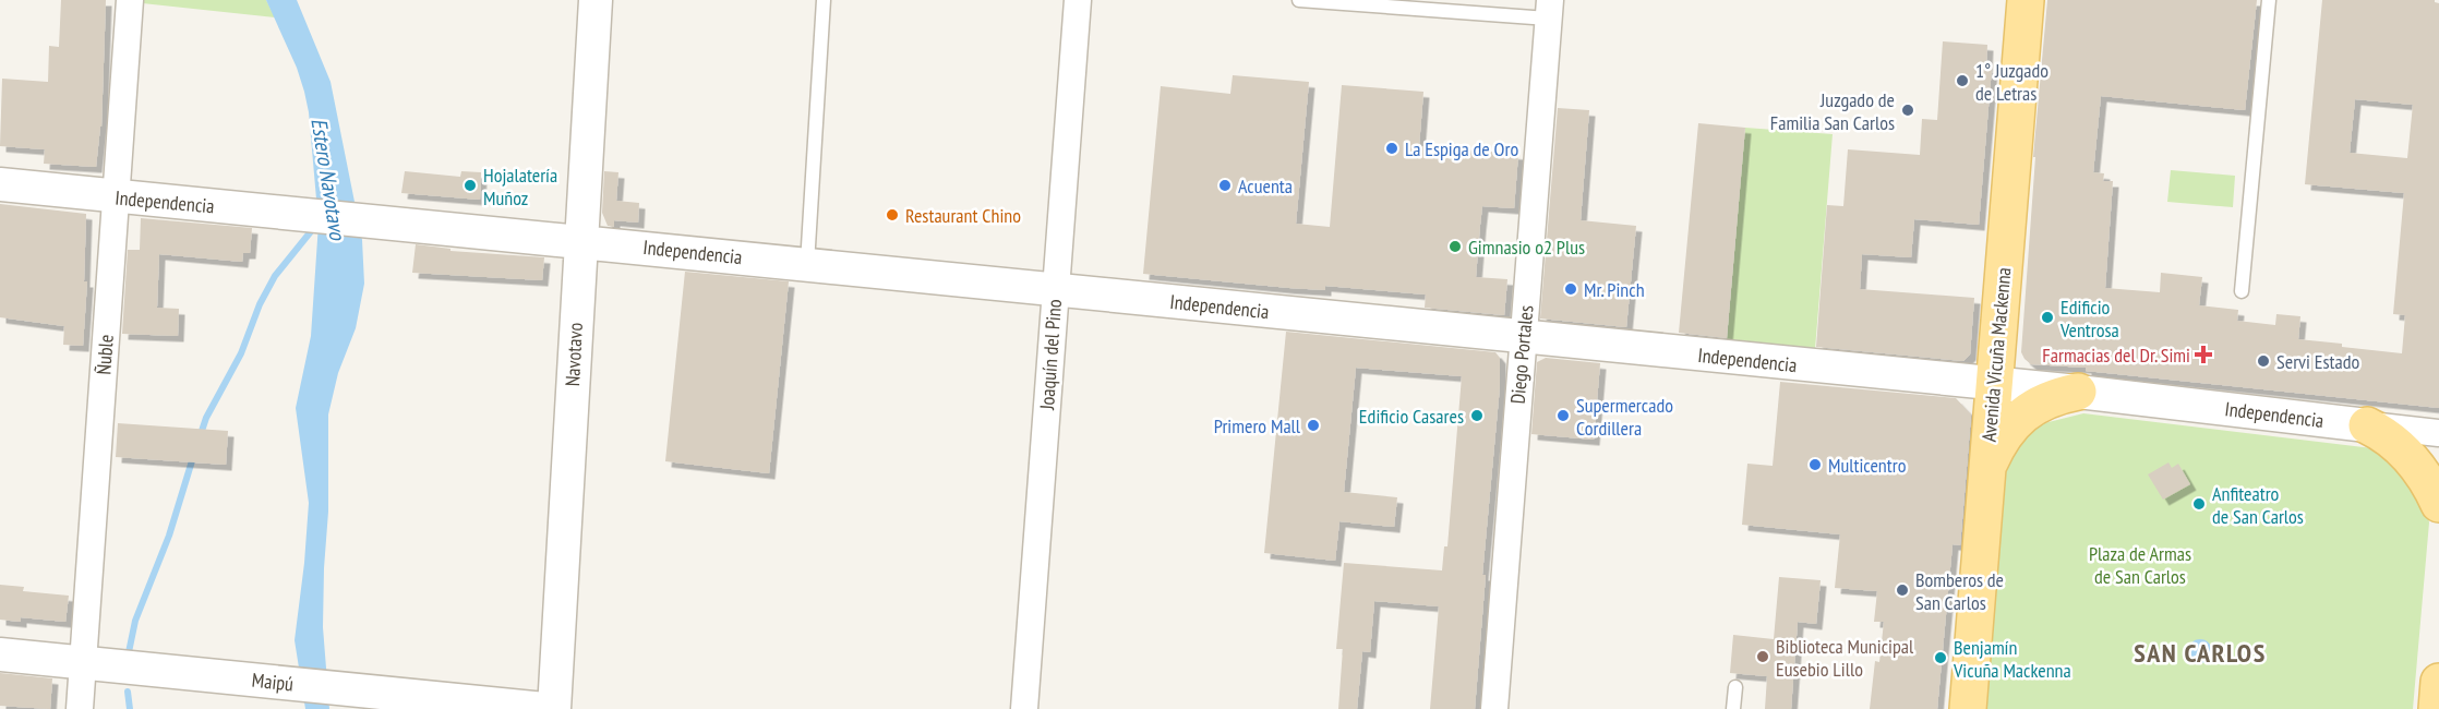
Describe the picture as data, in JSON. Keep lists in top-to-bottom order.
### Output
{
  "streets": {
    "main road": ["Avenida Vicuña Mackenna"],
    "street": [
      "Independencia",
      "Ñuble",
      "Navotavo",
      "Joaquín del Pino",
      "Diego Portales",
      "Maipú"
    ]
  },
  "crossings": [
    ["Independencia", "Ñuble"],
    ["Independencia", "Navotavo"],
    ["Independencia", "Joaquín del Pino"],
    ["Independencia", "Diego Portales"],
    ["Independencia", "Avenida Vicuña Mackenna"],
    ["Ñuble", "Maipú"]
  ],
  "districts": ["SAN CARLOS"],
  "water": ["Estero Navotavo"],
  "parks": ["Plaza de Armas de San Carlos"],
  "places": {
    "other": [
      "1° Juzgado de Letras",
      "Juzgado de Familia San Carlos",
      "La Espiga de Oro",
      "Hojalatería Muñoz",
      "Acuenta",
      "Restaurant Chino",
      "Gimnasio o2 Plus",
      "Mr. Pinch",
      "Edificio Ventrosa",
      "Servi Estado",
      "Edificio Casares",
      "Supermercado Cordillera",
      "Primero Mall",
      "Multicentro",
      "Anfiteatro de San Carlos",
      "Bomberos de San Carlos",
      "Biblioteca Municipal Eusebio Lillo",
      "Benjamín Vicuña Mackenna"
    ],
    "health": ["Farmacias del Dr. Simi"]
  }
}
